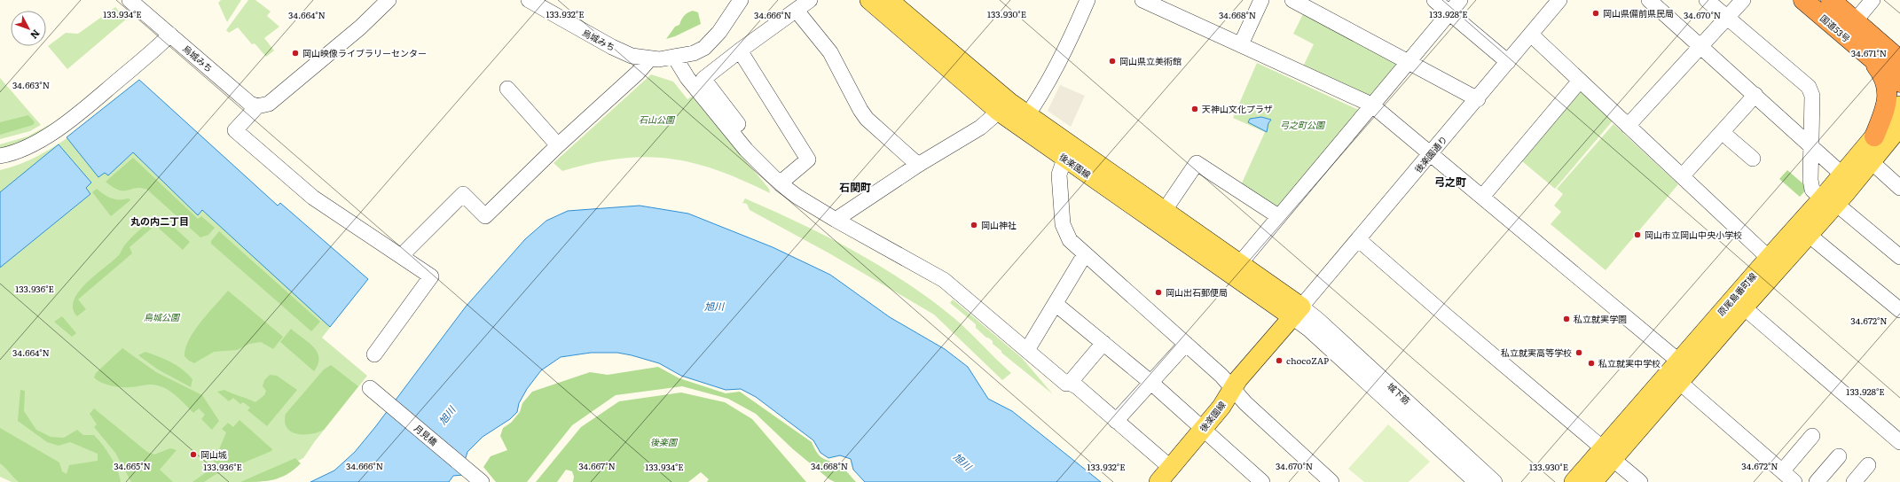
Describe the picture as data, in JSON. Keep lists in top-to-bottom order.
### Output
{
  "streets": {
    "highway": ["国道53号"],
    "main road": ["後楽園線", "原尾島番町線"],
    "street": [
      "烏城みち",
      "後楽園通り",
      "城下筋",
      "月見橋"
    ]
  },
  "crossings": [
    ["後楽園通り", "後楽園線"],
    ["後楽園通り", "城下筋"],
    ["後楽園線", "城下筋"]
  ],
  "districts": ["弓之町", "石関町", "丸の内二丁目"],
  "water": ["旭川"],
  "parks": [
    "石山公園",
    "弓之町公園",
    "烏城公園",
    "後楽園"
  ],
  "places": [
    "岡山県備前県民局",
    "岡山映像ライブラリーセンター",
    "岡山県立美術館",
    "天神山文化プラザ",
    "岡山神社",
    "岡山市立岡山中央小学校",
    "岡山出石郵便局",
    "私立就実学園",
    "私立就実高等学校",
    "chocoZAP",
    "私立就実中学校",
    "岡山城"
  ],
  "north": "bottom right",
  "coordinates": [
    "133.934°E",
    "133.932°E",
    "133.930°E",
    "133.928°E",
    "34.664°N",
    "34.668°N",
    "34.666°N",
    "34.670°N",
    "34.671°N",
    "34.663°N",
    "133.936°E",
    "34.672°N",
    "34.665°N",
    "34.667°N"
  ]
}
